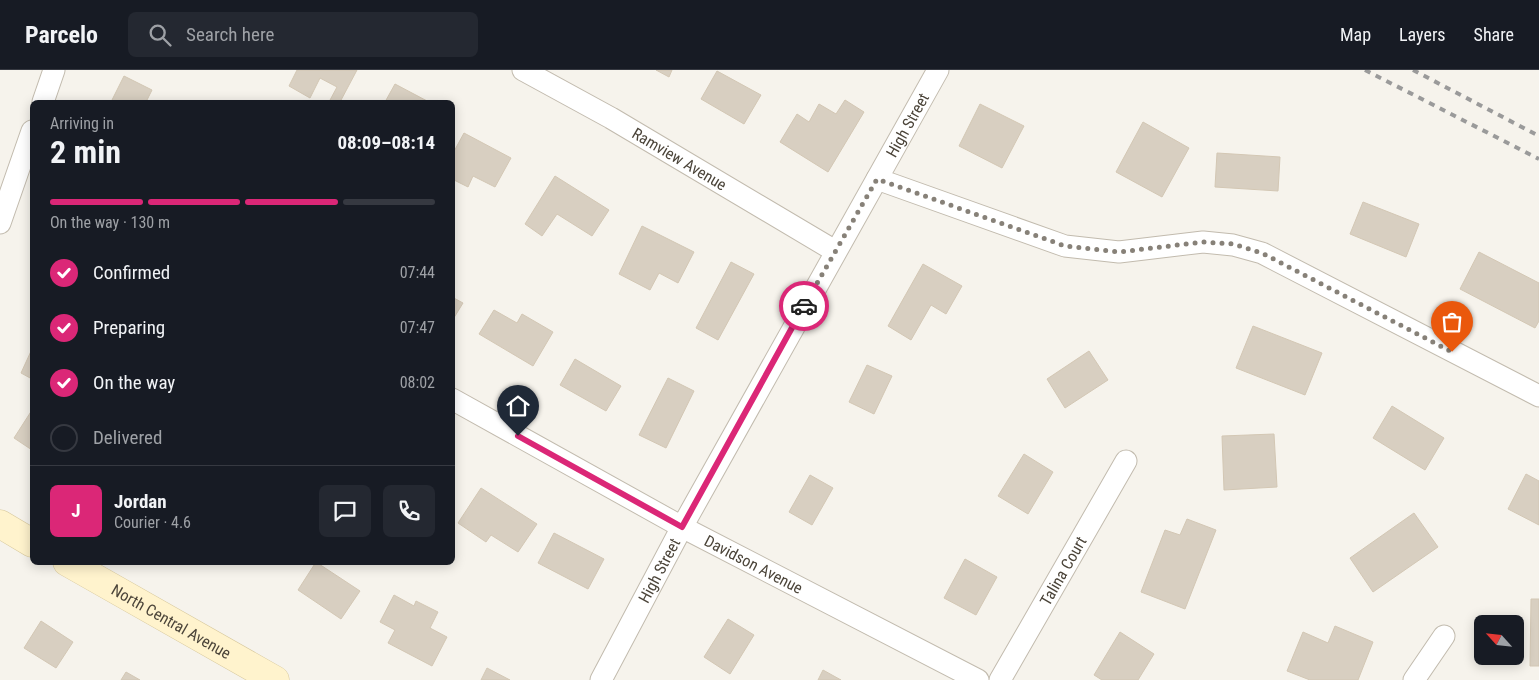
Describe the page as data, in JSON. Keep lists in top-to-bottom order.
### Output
{
  "streets": {
    "main road": ["North Central Avenue"],
    "street": [
      "High Street",
      "Ramview Avenue",
      "Davidson Avenue",
      "Talina Court"
    ]
  },
  "crossings": [
    ["High Street", "Ramview Avenue"],
    ["High Street", "Davidson Avenue"]
  ],
  "north": "top left",
  "page": {
    "header": "Parcelo",
    "search": "Search here",
    "nav": ["Map", "Layers", "Share"],
    "heading": ["2 min", "Arriving in", "08:09–08:14"],
    "panel": ["Jordan", "Courier · 4.6"],
    "bar": "On the way · 130 m",
    "list": [
      ["Confirmed", "07:44"],
      ["Preparing", "07:47"],
      ["On the way", "08:02"],
      "Delivered"
    ],
    "round": "J"
  }
}
